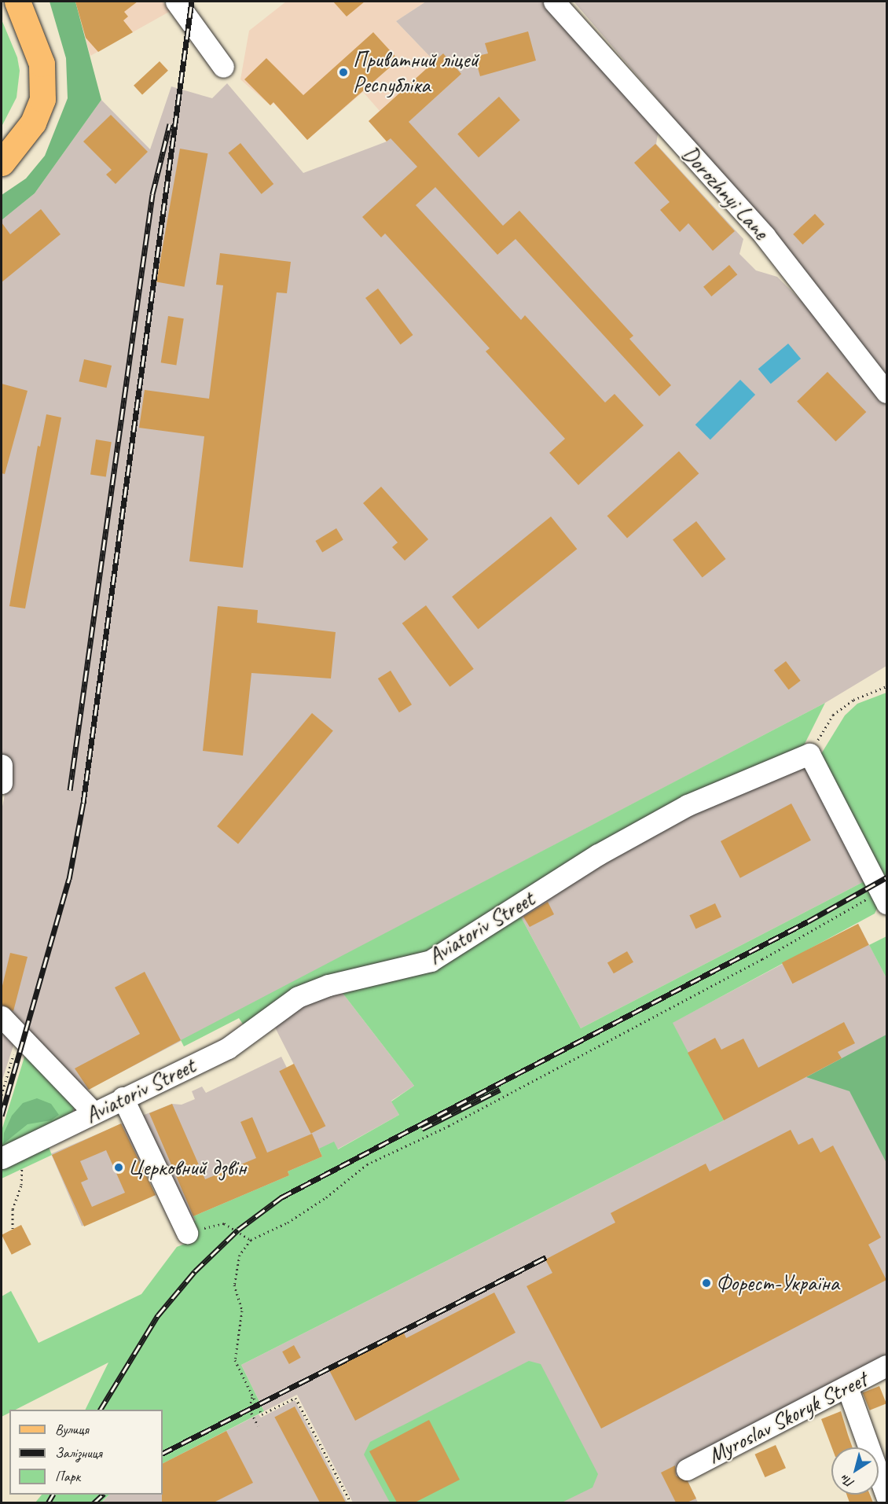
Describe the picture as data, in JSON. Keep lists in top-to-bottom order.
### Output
{
  "streets": {
    "street": ["Dorozhnyi Lane", "Aviatoriv Street", "Myroslav Skoryk Street"]
  },
  "places": ["Приватний ліцей Республіка", "Церковний дзвін", "Форест-Україна"],
  "legend": ["Вулиця", "Залізниця", "Парк"],
  "north": "bottom left"
}
